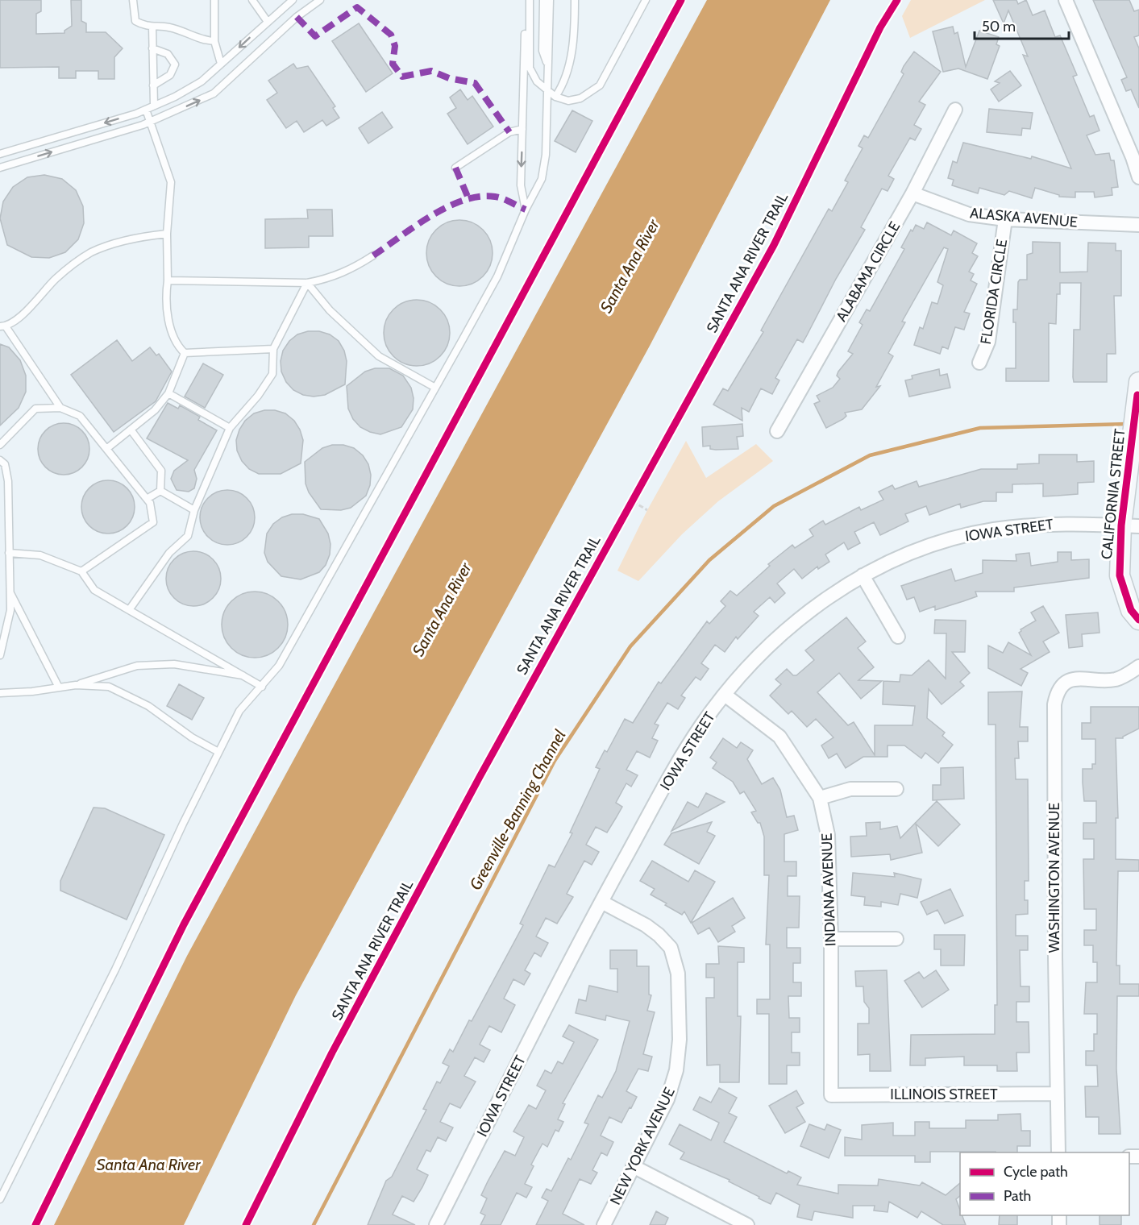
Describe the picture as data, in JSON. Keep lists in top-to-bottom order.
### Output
{
  "streets": {
    "street": [
      "ALASKA AVENUE",
      "ALABAMA CIRCLE",
      "FLORIDA CIRCLE",
      "CALIFORNIA STREET",
      "IOWA STREET",
      "WASHINGTON AVENUE",
      "INDIANA AVENUE",
      "ILLINOIS STREET",
      "NEW YORK AVENUE"
    ],
    "cycle path": ["SANTA ANA RIVER TRAIL"]
  },
  "crossings": [
    ["ALASKA AVENUE", "ALABAMA CIRCLE"],
    ["ALASKA AVENUE", "FLORIDA CIRCLE"],
    ["CALIFORNIA STREET", "IOWA STREET"],
    ["IOWA STREET", "INDIANA AVENUE"],
    ["IOWA STREET", "NEW YORK AVENUE"],
    ["WASHINGTON AVENUE", "ILLINOIS STREET"],
    ["INDIANA AVENUE", "ILLINOIS STREET"]
  ],
  "water": ["Santa Ana River", "Greenville-Banning Channel"],
  "legend": ["Cycle path", "Path"],
  "scale_bar": "50 m"
}
